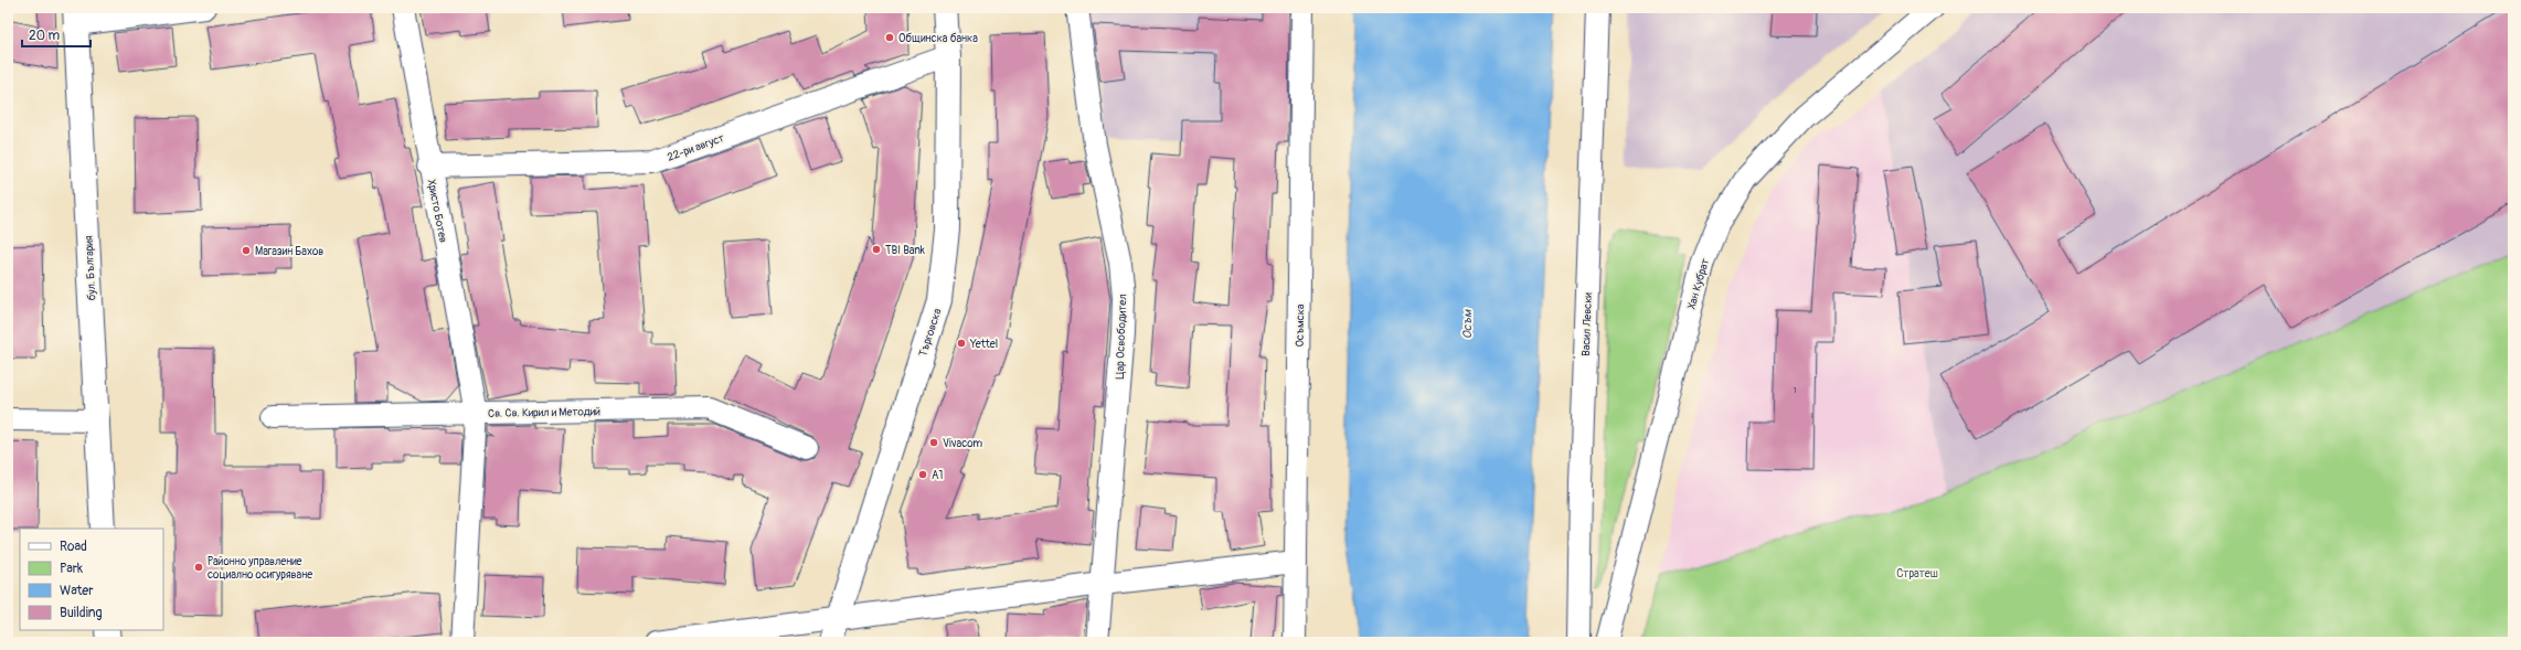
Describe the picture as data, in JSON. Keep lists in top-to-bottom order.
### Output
{
  "streets": {
    "street": [
      "22-ри август",
      "Христо Ботев",
      "бул. България",
      "Хан Кубрат",
      "Васил Левски",
      "Осъмска",
      "Търговска",
      "Цар Освободител",
      "Св. Св. Кирил и Методий"
    ]
  },
  "crossings": [
    ["22-ри август", "Христо Ботев"],
    ["22-ри август", "Търговска"],
    ["Христо Ботев", "Св. Св. Кирил и Методий"]
  ],
  "water": ["Осъм"],
  "parks": ["Стратеш"],
  "places": [
    "Общинска банка",
    "TBI Bank",
    "Магазин Бахов",
    "Yettel",
    "Vivacom",
    "A1",
    "Районно управление социално осигуряване"
  ],
  "house_numbers": ["1"],
  "legend": [
    "Road",
    "Park",
    "Water",
    "Building"
  ],
  "scale_bar": "20 m"
}
